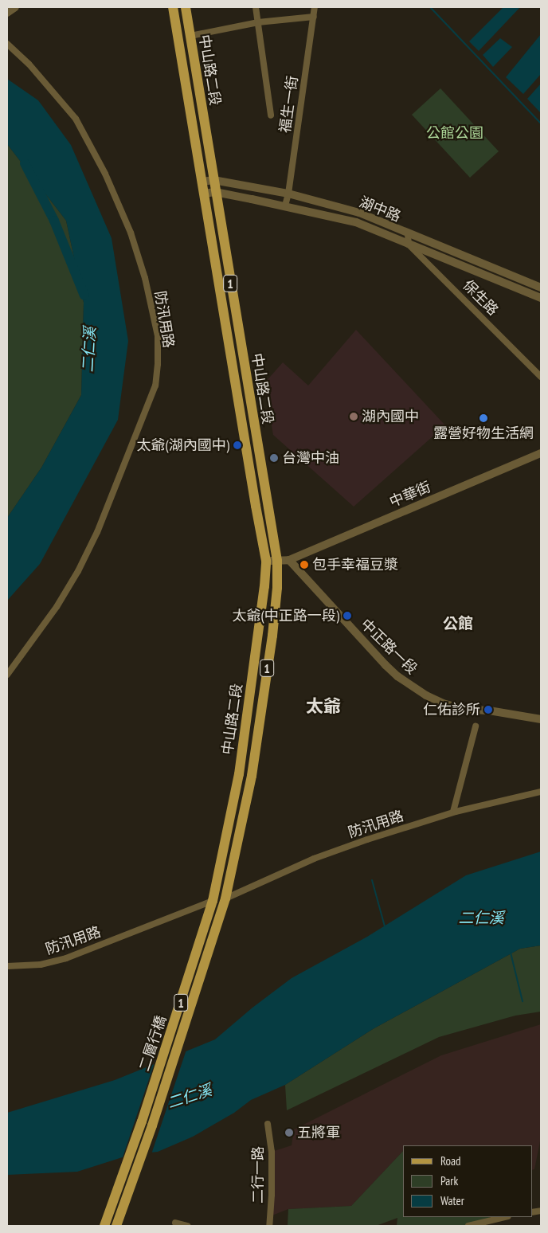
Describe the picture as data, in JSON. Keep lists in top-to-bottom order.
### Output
{
  "streets": {
    "main road": ["中山路二段", "1", "二層行橋"],
    "street": [
      "福生一街",
      "湖中路",
      "保生路",
      "防汛用路",
      "中華街",
      "中正路一段",
      "二行一路"
    ]
  },
  "crossings": [
    ["中山路二段", "湖中路"],
    ["中山路二段", "二層行橋"],
    ["福生一街", "湖中路"],
    ["湖中路", "保生路"],
    ["防汛用路", "二層行橋"],
    ["中華街", "中正路一段"]
  ],
  "districts": ["公館", "太爺"],
  "water": ["二仁溪"],
  "parks": ["公館公園"],
  "places": [
    "湖內國中",
    "露營好物生活網",
    "太爺(湖內國中)",
    "台灣中油",
    "包手幸福豆漿",
    "太爺(中正路一段)",
    "仁佑診所",
    "五將軍"
  ],
  "legend": ["Road", "Park", "Water"]
}
